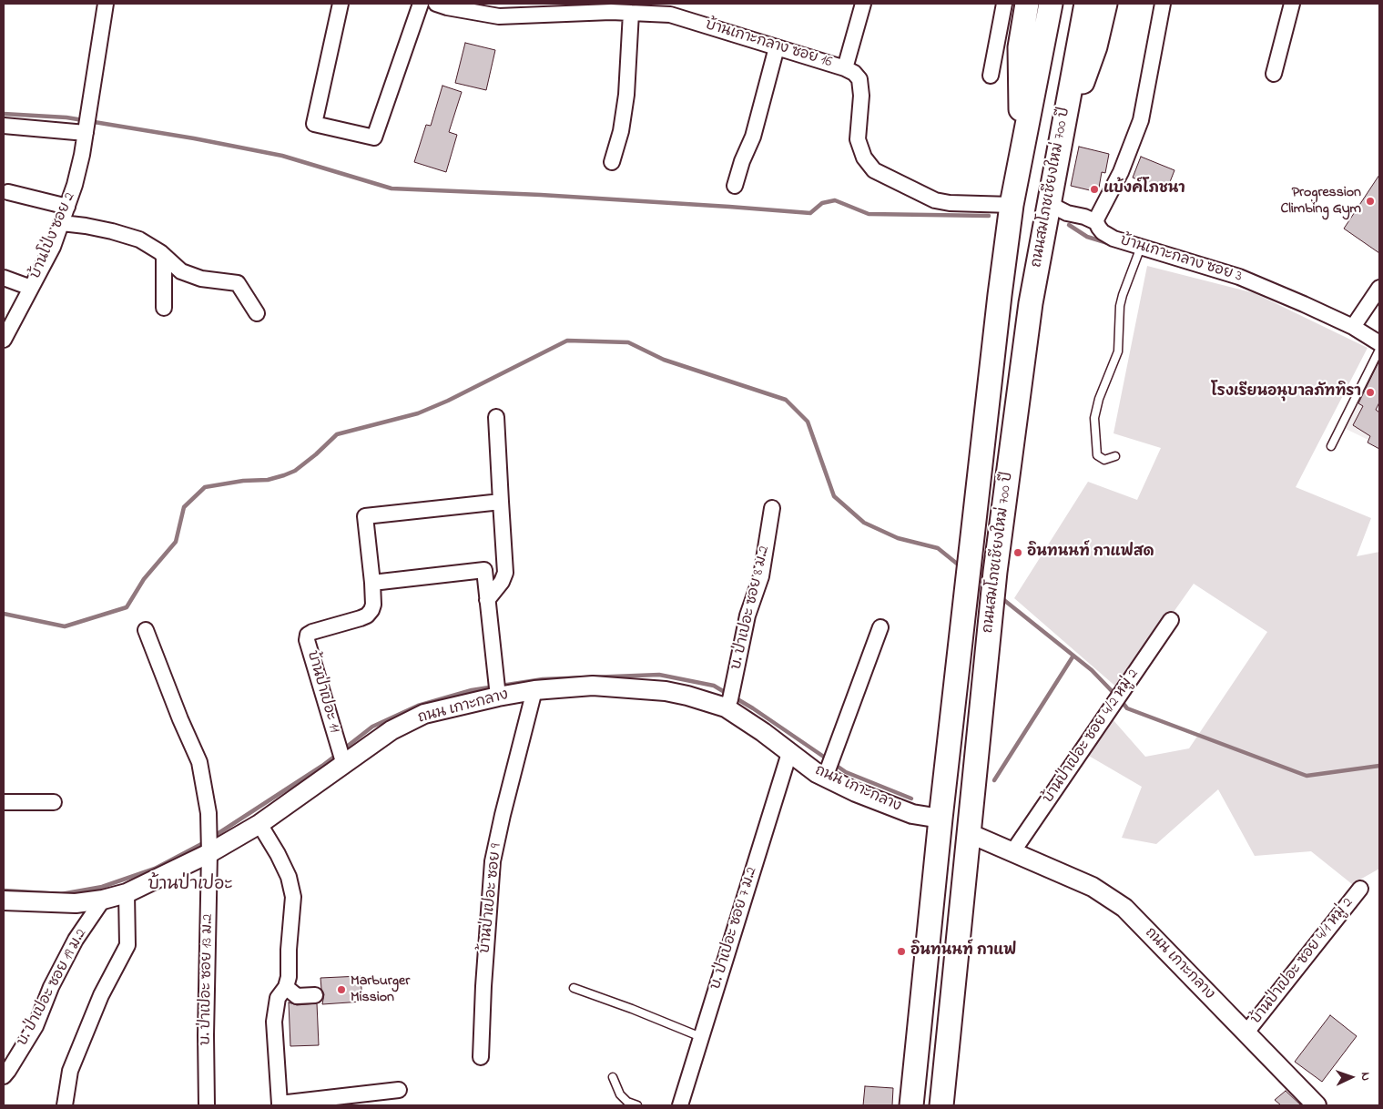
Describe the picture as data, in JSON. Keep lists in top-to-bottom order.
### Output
{
  "streets": {
    "main road": ["ถนนสมโภชเชียงใหม่ 700 ปี"],
    "street": [
      "บ้านเกาะกลาง ซอย 16",
      "บ้านโป่ง ซอย 2",
      "บ้านเกาะกลาง ซอย 3",
      "บ. ป่าเปอะ ซอย 8 ม.2",
      "บ้านป่าเปอะ 11",
      "ถนน เกาะกลาง",
      "บ้านป่าเปอะ ซอย 4/2 หมู่ 2",
      "บ้านป่าเปอะ ซอย 9",
      "บ. ป่าเปอะ ซอย 7 ม.2",
      "บ้านป่าเปอะ ซอย 4/1 หมู่ 2",
      "บ. ป่าเปอะ ซอย 13 ม.2",
      "บ. ป่าเปอะ ซอย 19 ม.2"
    ]
  },
  "crossings": [
    ["บ้านเกาะกลาง ซอย 16", "ถนนสมโภชเชียงใหม่ 700 ปี"],
    ["ถนนสมโภชเชียงใหม่ 700 ปี", "ถนน เกาะกลาง"],
    ["บ. ป่าเปอะ ซอย 8 ม.2", "ถนน เกาะกลาง"],
    ["บ้านป่าเปอะ 11", "ถนน เกาะกลาง"],
    ["ถนน เกาะกลาง", "บ้านป่าเปอะ ซอย 4/2 หมู่ 2"],
    ["ถนน เกาะกลาง", "บ้านป่าเปอะ ซอย 9"],
    ["ถนน เกาะกลาง", "บ. ป่าเปอะ ซอย 7 ม.2"],
    ["ถนน เกาะกลาง", "บ้านป่าเปอะ ซอย 4/1 หมู่ 2"],
    ["ถนน เกาะกลาง", "บ. ป่าเปอะ ซอย 13 ม.2"],
    ["ถนน เกาะกลาง", "บ. ป่าเปอะ ซอย 19 ม.2"]
  ],
  "districts": ["บ้านป่าเปอะ"],
  "places": [
    "แบ้งค์โภชนา",
    "Progression Climbing Gym",
    "โรงเรียนอนุบาลภัททิรา",
    "อินทนนท์ กาแฟสด",
    "อินทนนท์ กาแฟ",
    "Marburger Mission"
  ],
  "north": "right"
}
